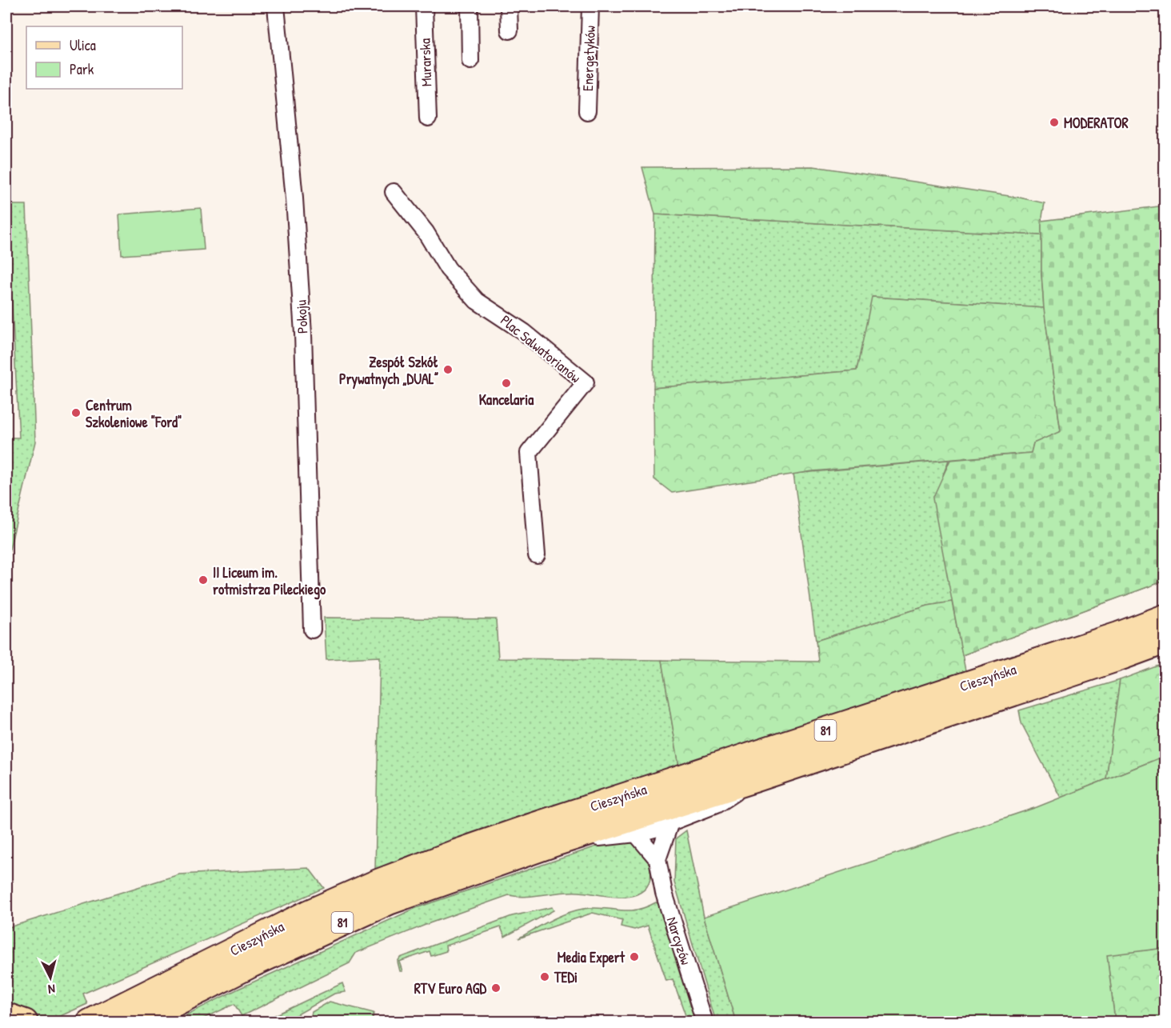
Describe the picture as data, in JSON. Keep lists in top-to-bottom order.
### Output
{
  "streets": {
    "main road": ["Cieszyńska", "81"],
    "street": [
      "Energetyków",
      "Murarska",
      "Pokoju",
      "Plac Salwatorianów",
      "Narcyzów"
    ]
  },
  "places": [
    "MODERATOR",
    "Zespół Szkół Prywatnych „DUAL”",
    "Kancelaria",
    "Centrum Szkoleniowe \"Ford\"",
    "II Liceum im. rotmistrza Pileckiego",
    "Media Expert",
    "TEDi",
    "RTV Euro AGD"
  ],
  "legend": ["Ulica", "Park"],
  "north": "bottom"
}
